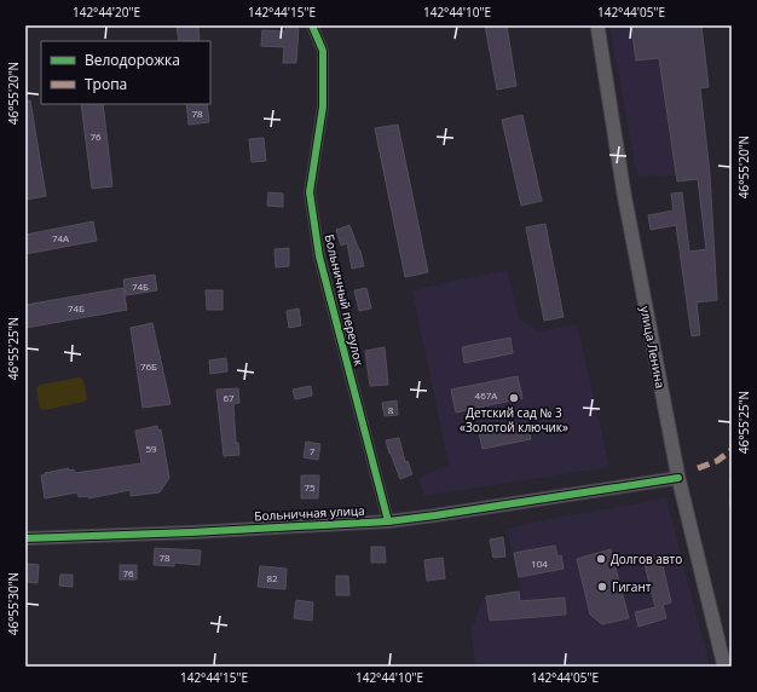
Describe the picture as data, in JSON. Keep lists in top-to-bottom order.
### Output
{
  "streets": {
    "main road": ["улица Ленина"],
    "street": ["Больничный переулок", "Больничная улица"]
  },
  "crossings": [
    ["Больничный переулок", "Больничная улица"],
    ["улица Ленина", "Больничная улица"]
  ],
  "places": ["Детский сад № 3 «Золотой ключик»", "Долгов авто", "Гигант"],
  "house_numbers": [
    "78",
    "76",
    "74А",
    "74Б",
    "74Б",
    "76Б",
    "467А",
    "67",
    "8",
    "59",
    "7",
    "75",
    "78",
    "104",
    "76",
    "82"
  ],
  "legend": ["Велодорожка", "Тропа"],
  "coordinates": [
    "142°44'20\"E",
    "142°44'15\"E",
    "142°44'10\"E",
    "142°44'05\"E",
    "46°55'20\"N",
    "46°55'25\"N",
    "46°55'30\"N"
  ]
}
